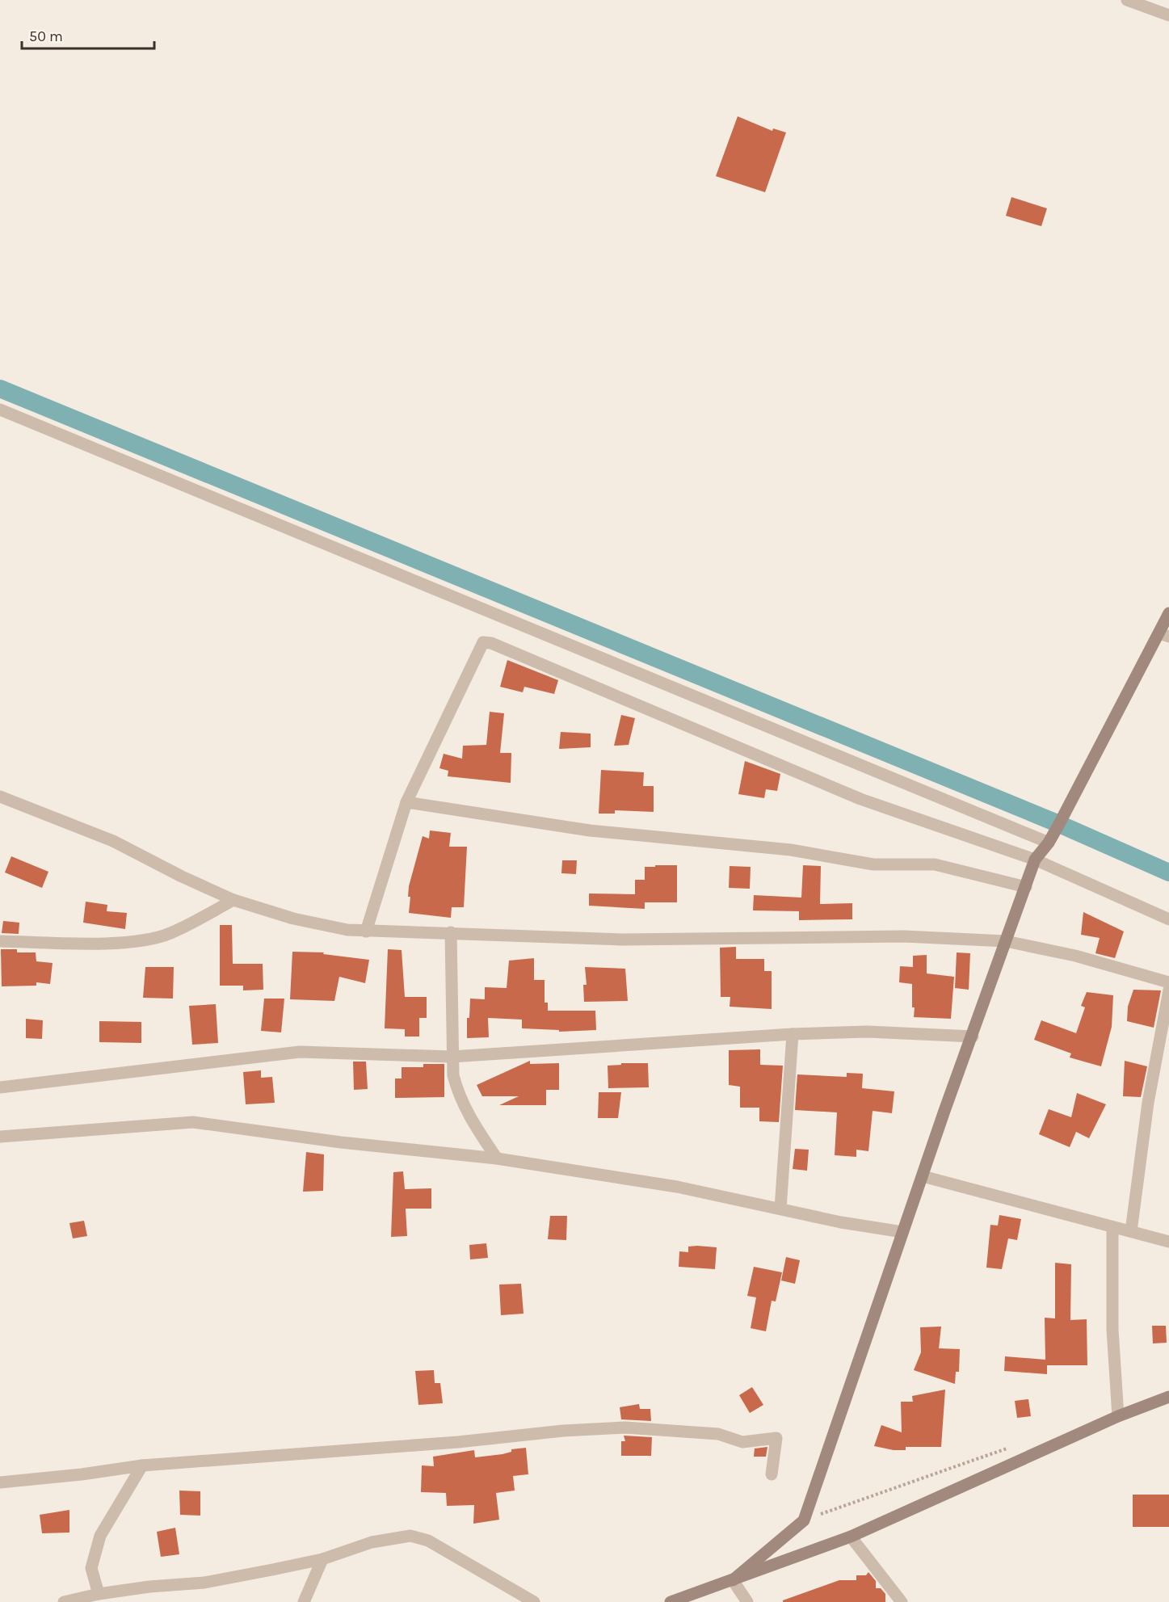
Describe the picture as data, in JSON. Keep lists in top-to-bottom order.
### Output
{
  "scale_bar": "50 m"
}
